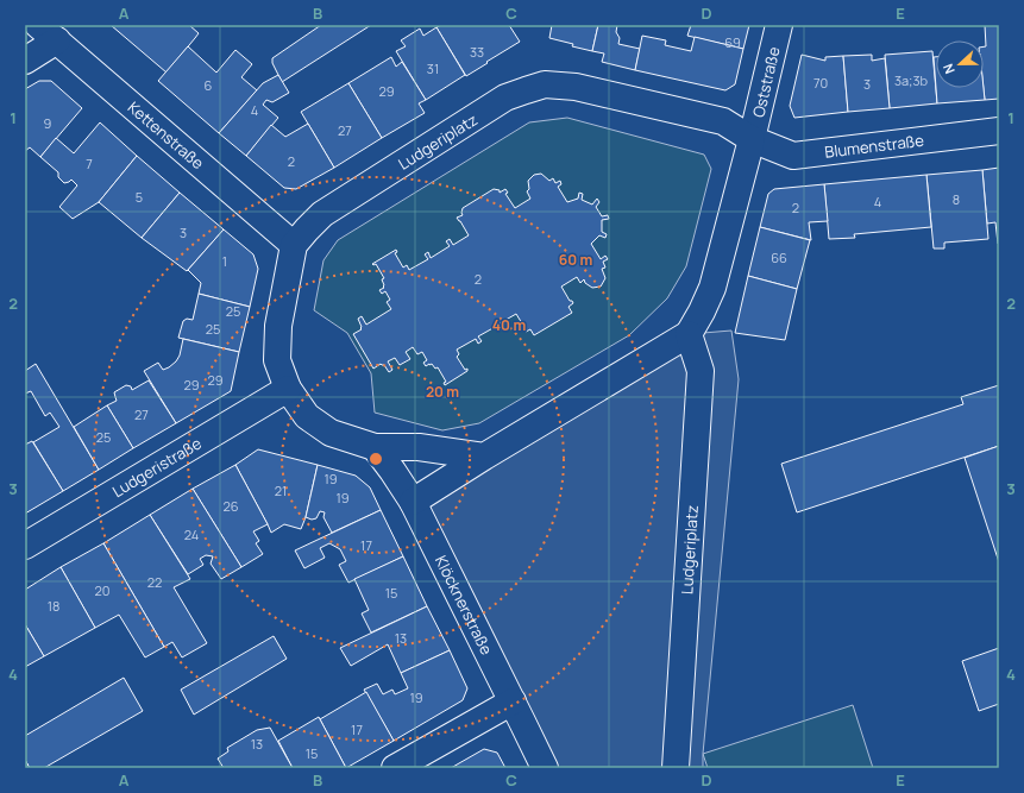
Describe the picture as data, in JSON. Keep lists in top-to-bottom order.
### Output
{
  "streets": {
    "street": [
      "Oststraße",
      "Kettenstraße",
      "Ludgeriplatz",
      "Blumenstraße",
      "Ludgeristraße",
      "Klöcknerstraße"
    ]
  },
  "crossings": [
    ["Oststraße", "Ludgeriplatz"],
    ["Oststraße", "Blumenstraße"],
    ["Kettenstraße", "Ludgeriplatz"],
    ["Ludgeriplatz", "Blumenstraße"],
    ["Ludgeriplatz", "Ludgeristraße"],
    ["Ludgeriplatz", "Klöcknerstraße"]
  ],
  "house_numbers": [
    "69",
    "33",
    "31",
    "3a;3b",
    "70",
    "3",
    "6",
    "29",
    "4",
    "9",
    "27",
    "2",
    "7",
    "5",
    "8",
    "4",
    "2",
    "3",
    "66",
    "1",
    "2",
    "25",
    "25",
    "29",
    "29",
    "27",
    "25",
    "19",
    "21",
    "19",
    "26",
    "24",
    "17",
    "22",
    "20",
    "15",
    "18",
    "13",
    "19",
    "17",
    "13",
    "15"
  ],
  "north": "left",
  "grid": {
    "columns": [
      "A",
      "B",
      "C",
      "D",
      "E"
    ],
    "rows": [
      "1",
      "2",
      "3",
      "4"
    ]
  },
  "rings": ["60 m", "40 m", "20 m"]
}
